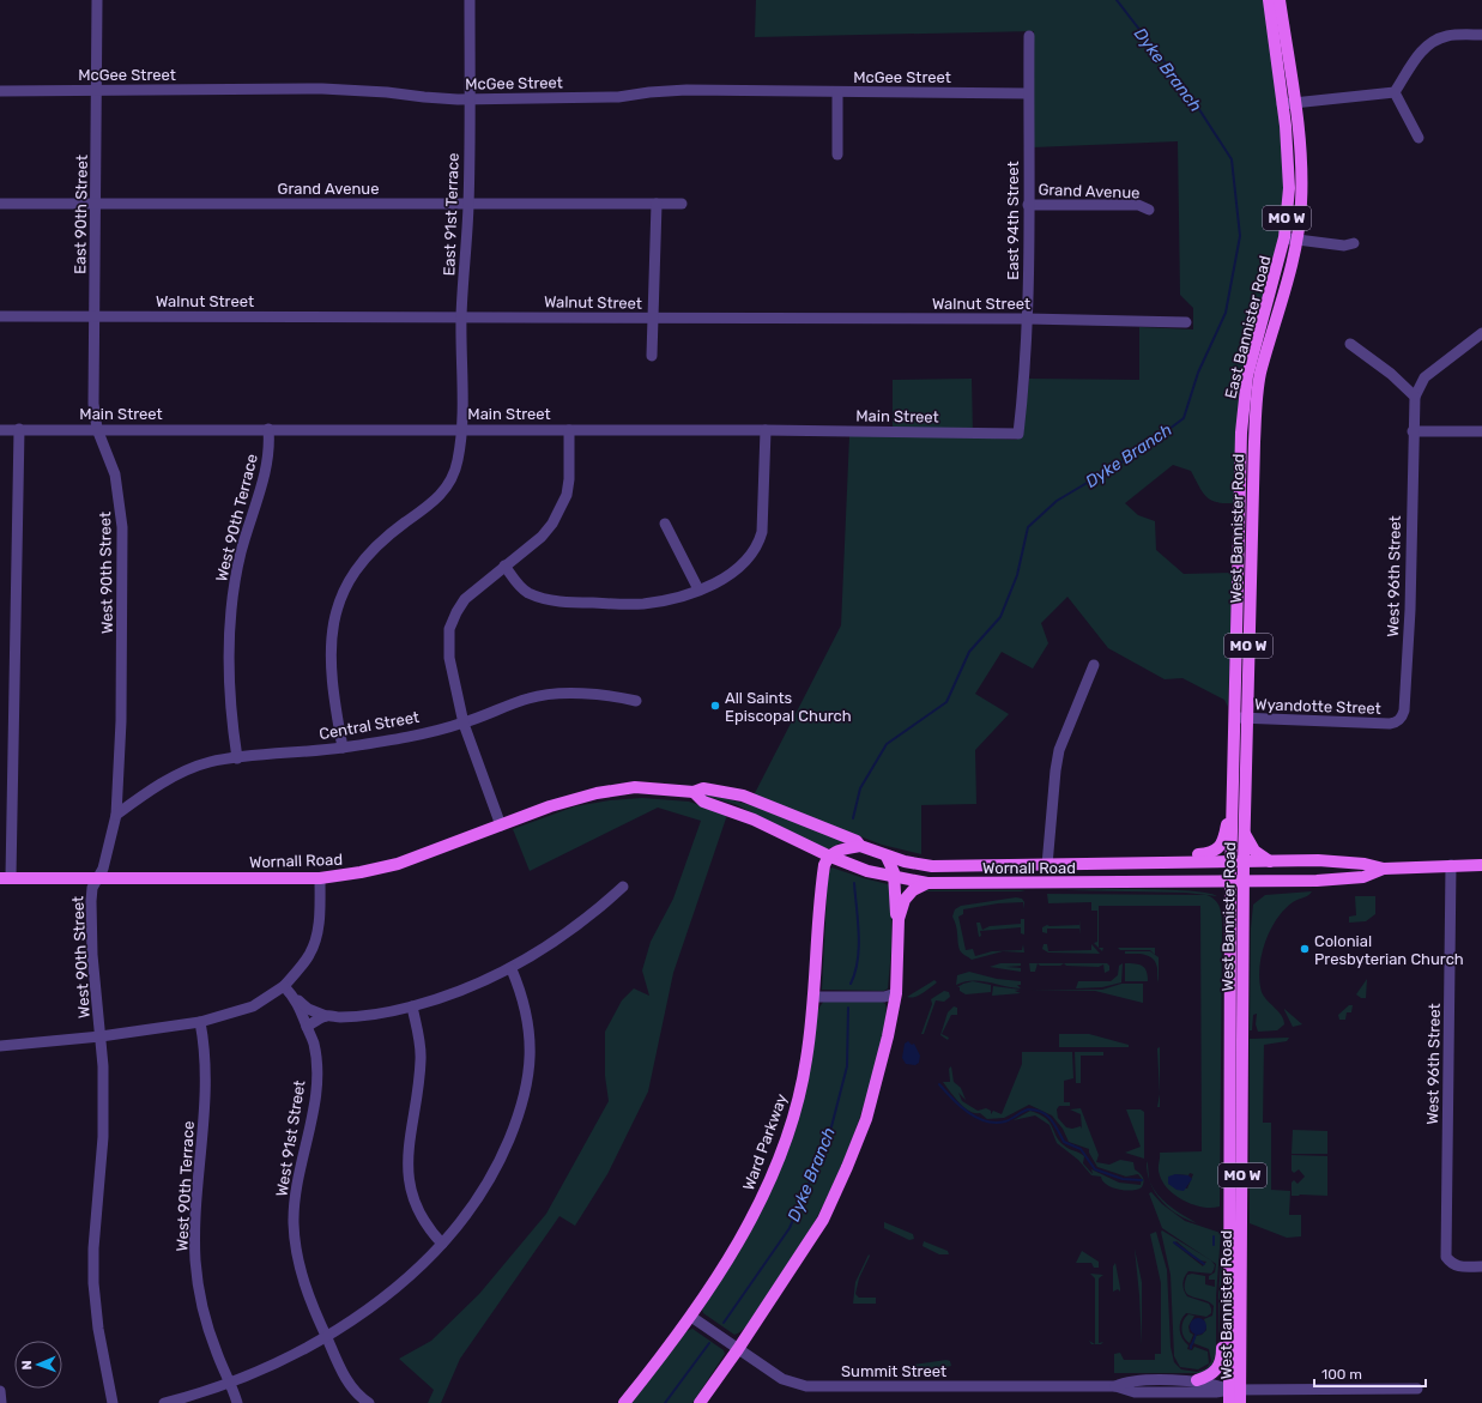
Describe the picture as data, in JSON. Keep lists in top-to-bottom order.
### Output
{
  "streets": {
    "main road": [
      "MO W",
      "East Bannister Road",
      "West Bannister Road",
      "Wornall Road",
      "Ward Parkway"
    ],
    "street": [
      "McGee Street",
      "Grand Avenue",
      "East 90th Street",
      "East 91st Terrace",
      "East 94th Street",
      "Walnut Street",
      "Main Street",
      "West 90th Terrace",
      "West 90th Street",
      "West 96th Street",
      "Wyandotte Street",
      "Central Street",
      "West 91st Street",
      "Summit Street"
    ]
  },
  "crossings": [
    ["McGee Street", "East 90th Street"],
    ["McGee Street", "East 91st Terrace"],
    ["McGee Street", "East 94th Street"],
    ["Grand Avenue", "East 90th Street"],
    ["Grand Avenue", "East 91st Terrace"],
    ["Grand Avenue", "East 94th Street"],
    ["East 90th Street", "Walnut Street"],
    ["East 90th Street", "Main Street"],
    ["East 90th Street", "West 90th Street"],
    ["East 91st Terrace", "Walnut Street"],
    ["East 91st Terrace", "Main Street"],
    ["East 94th Street", "Walnut Street"],
    ["East 94th Street", "Main Street"],
    ["East Bannister Road", "West Bannister Road"],
    ["Main Street", "West 90th Terrace"],
    ["Main Street", "West 90th Street"],
    ["West 90th Terrace", "Central Street"],
    ["West Bannister Road", "Wyandotte Street"],
    ["West Bannister Road", "Wornall Road"],
    ["West Bannister Road", "Summit Street"],
    ["West 90th Street", "Central Street"],
    ["West 90th Street", "Wornall Road"],
    ["West 96th Street", "Wyandotte Street"],
    ["West 96th Street", "Wornall Road"],
    ["Wornall Road", "Ward Parkway"],
    ["Ward Parkway", "Summit Street"]
  ],
  "water": ["Dyke Branch"],
  "places": ["All Saints Episcopal Church", "Colonial Presbyterian Church"],
  "scale_bar": "100 m",
  "north": "left"
}
